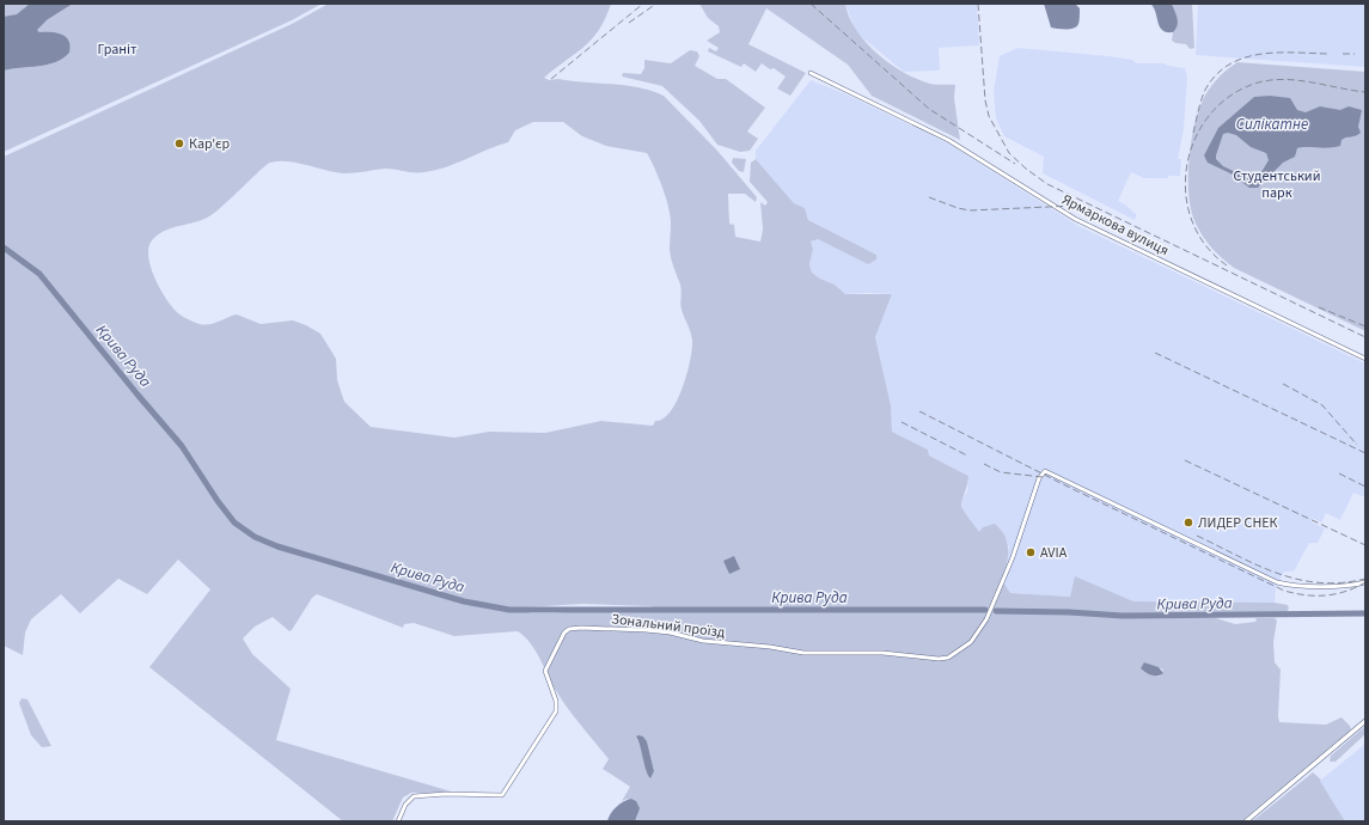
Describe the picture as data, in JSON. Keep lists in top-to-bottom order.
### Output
{
  "streets": {
    "street": ["Ярмаркова вулиця", "Зональний проїзд"]
  },
  "water": ["Силікатне", "Крива Руда"],
  "parks": ["Граніт", "Студентський парк"],
  "places": ["Кар'єр", "ЛИДЕР СНЕК", "AVIA"]
}
